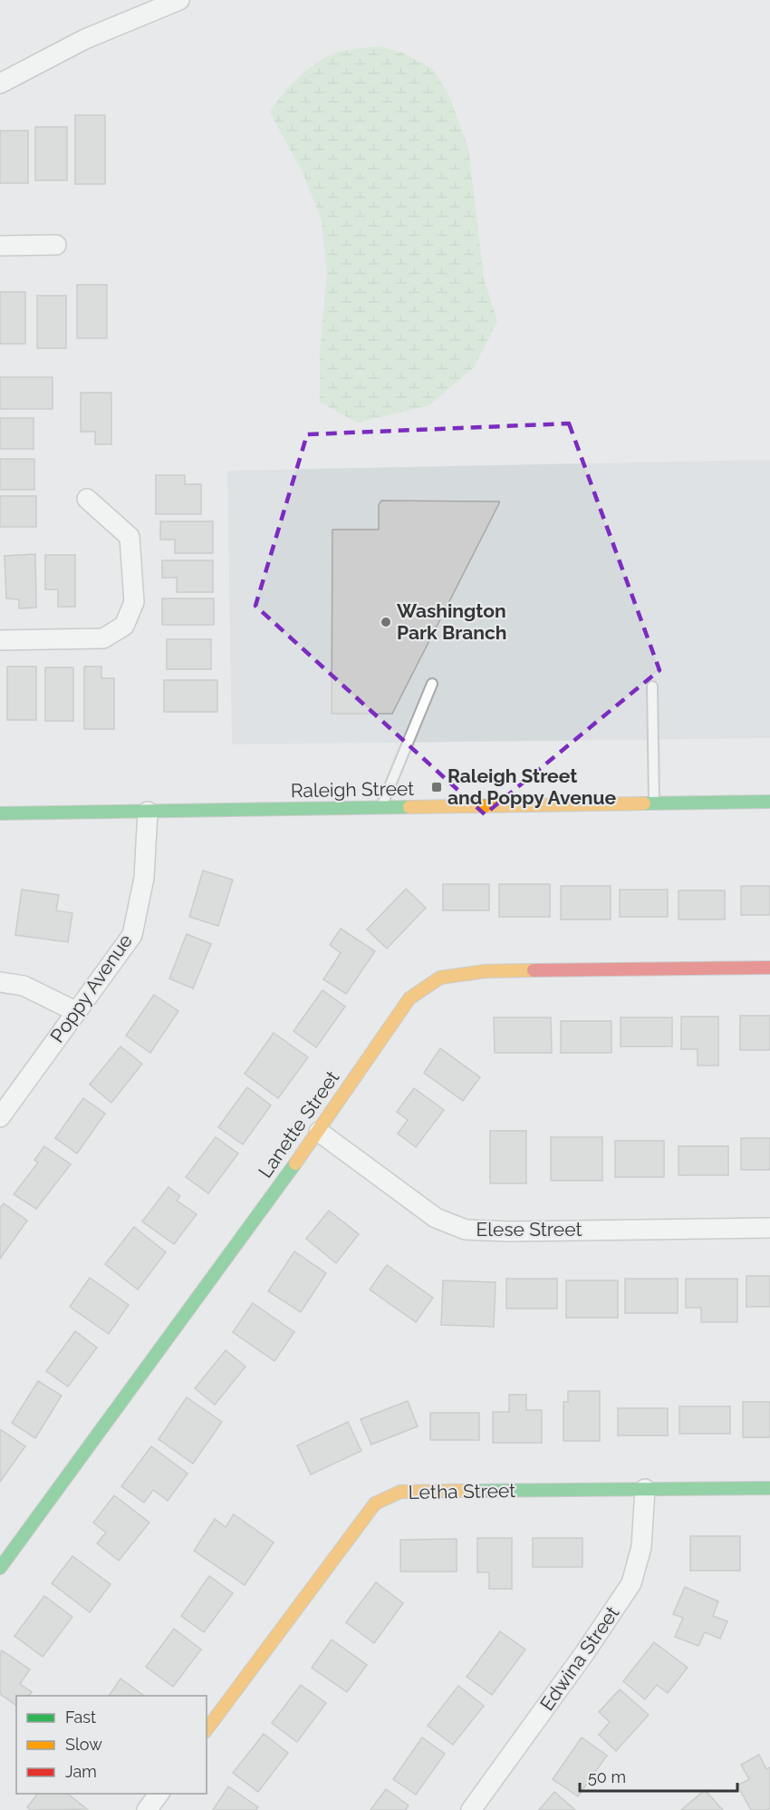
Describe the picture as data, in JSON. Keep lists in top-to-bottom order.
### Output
{
  "streets": {
    "street": [
      "Raleigh Street",
      "Poppy Avenue",
      "Lanette Street",
      "Elese Street",
      "Letha Street",
      "Edwina Street"
    ]
  },
  "crossings": [
    ["Raleigh Street", "Poppy Avenue"],
    ["Lanette Street", "Elese Street"],
    ["Letha Street", "Edwina Street"]
  ],
  "places": {
    "other": ["Washington Park Branch"],
    "transit": ["Raleigh Street and Poppy Avenue"]
  },
  "legend": ["Fast", "Slow", "Jam"],
  "scale_bar": "50 m"
}
